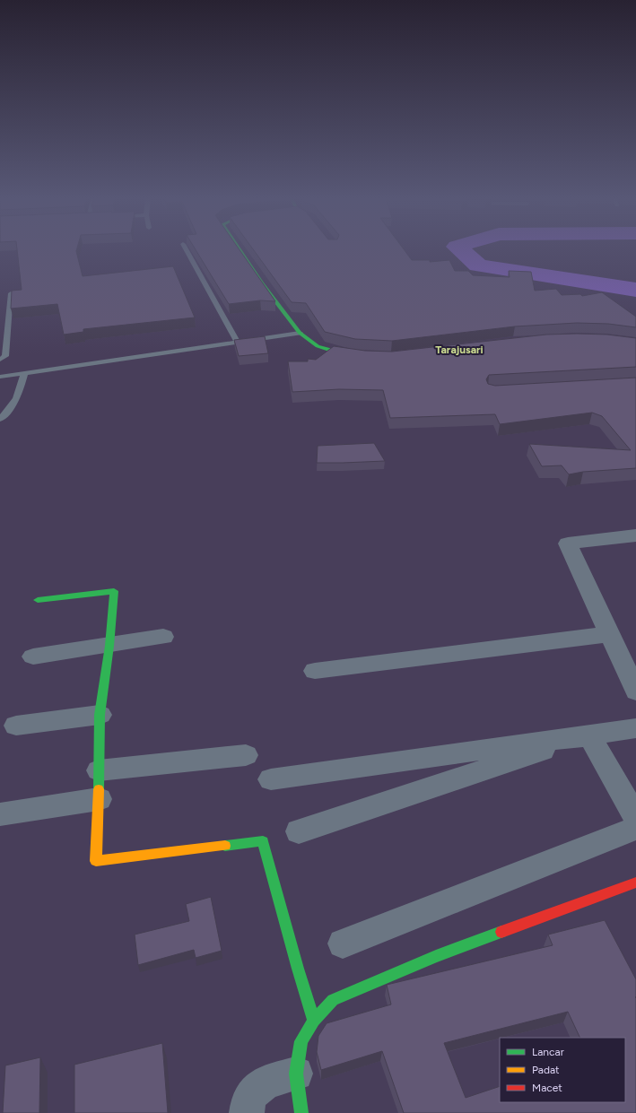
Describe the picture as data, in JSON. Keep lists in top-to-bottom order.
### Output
{
  "districts": ["Tarajusari"],
  "legend": ["Lancar", "Padat", "Macet"]
}
